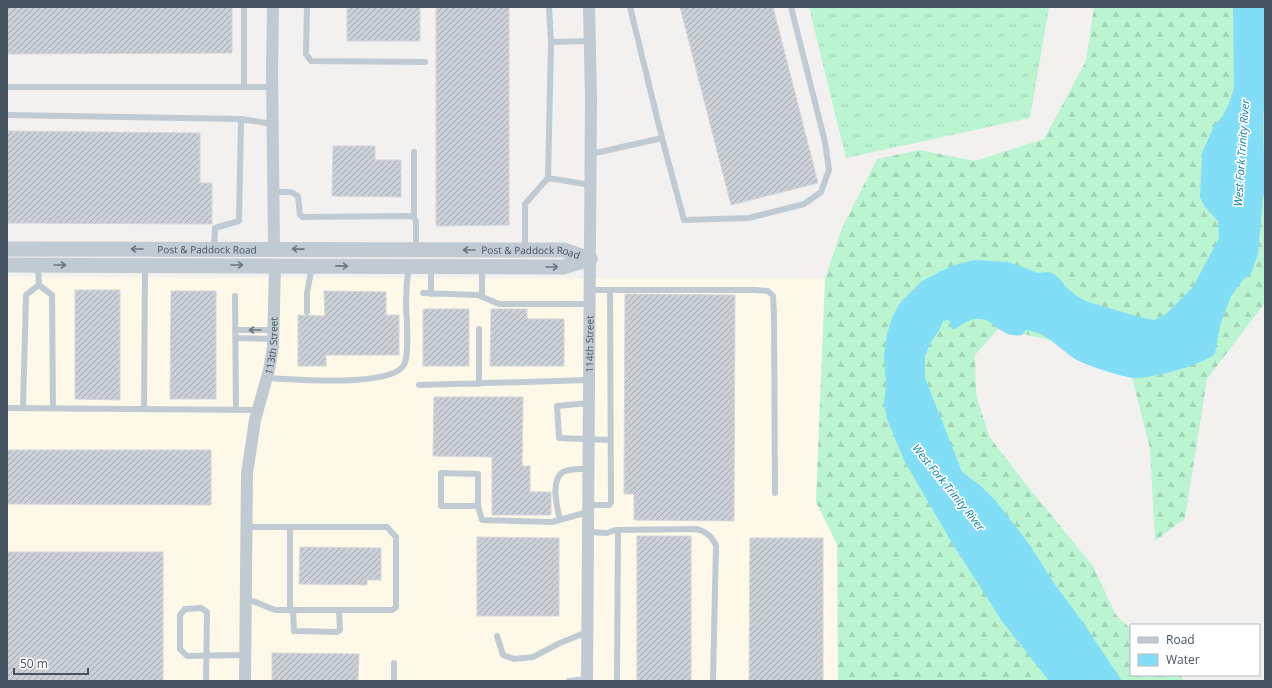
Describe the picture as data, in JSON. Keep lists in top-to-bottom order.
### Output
{
  "streets": {
    "street": ["Post & Paddock Road", "114th Street", "113th Street"]
  },
  "crossings": [
    ["Post & Paddock Road", "114th Street"],
    ["Post & Paddock Road", "113th Street"]
  ],
  "water": ["West Fork Trinity River"],
  "legend": ["Road", "Water"],
  "scale_bar": "50 m"
}
